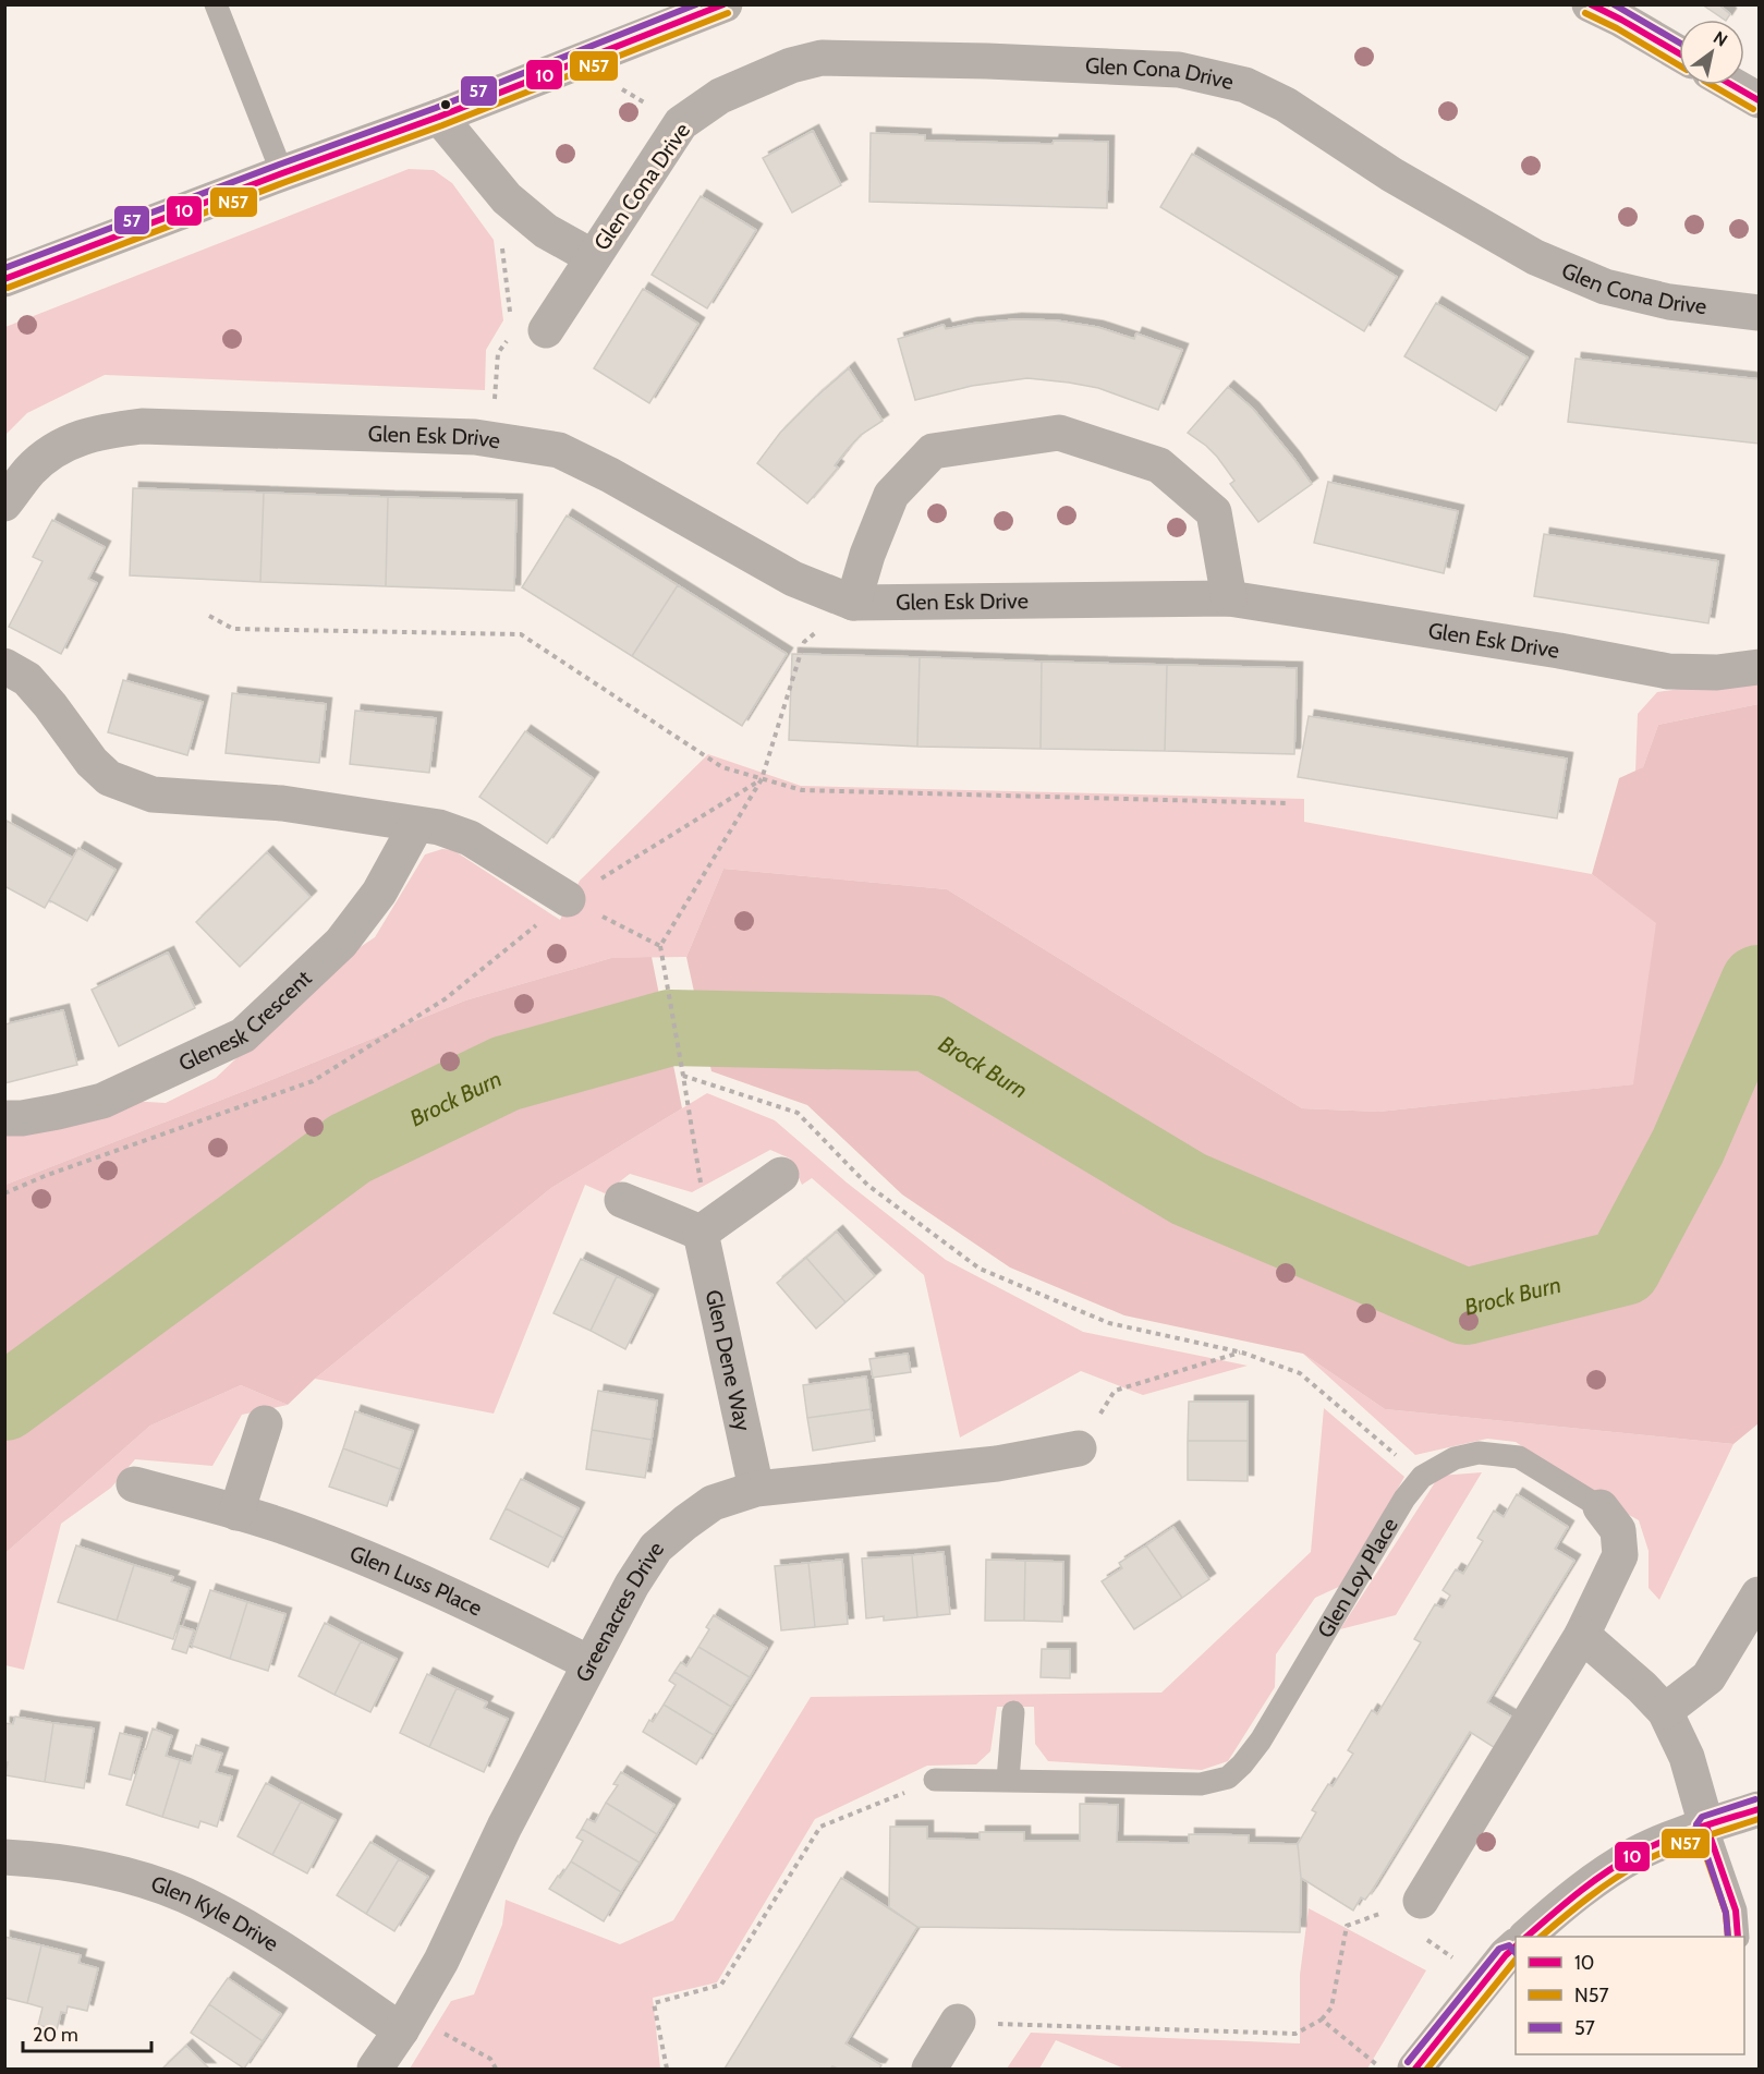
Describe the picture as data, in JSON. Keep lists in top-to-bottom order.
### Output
{
  "streets": {
    "street": [
      "Glen Cona Drive",
      "Glen Esk Drive",
      "Glenesk Crescent",
      "Glen Dene Way",
      "Glen Loy Place",
      "Glen Luss Place",
      "Greenacres Drive",
      "Glen Kyle Drive"
    ]
  },
  "crossings": [
    ["Glen Dene Way", "Greenacres Drive"],
    ["Glen Luss Place", "Greenacres Drive"],
    ["Greenacres Drive", "Glen Kyle Drive"]
  ],
  "water": ["Brock Burn"],
  "lines": ["transit line 10", "transit line 57", "transit line N57"],
  "legend": ["10", "N57", "57"],
  "scale_bar": "20 m",
  "north": "top right"
}
